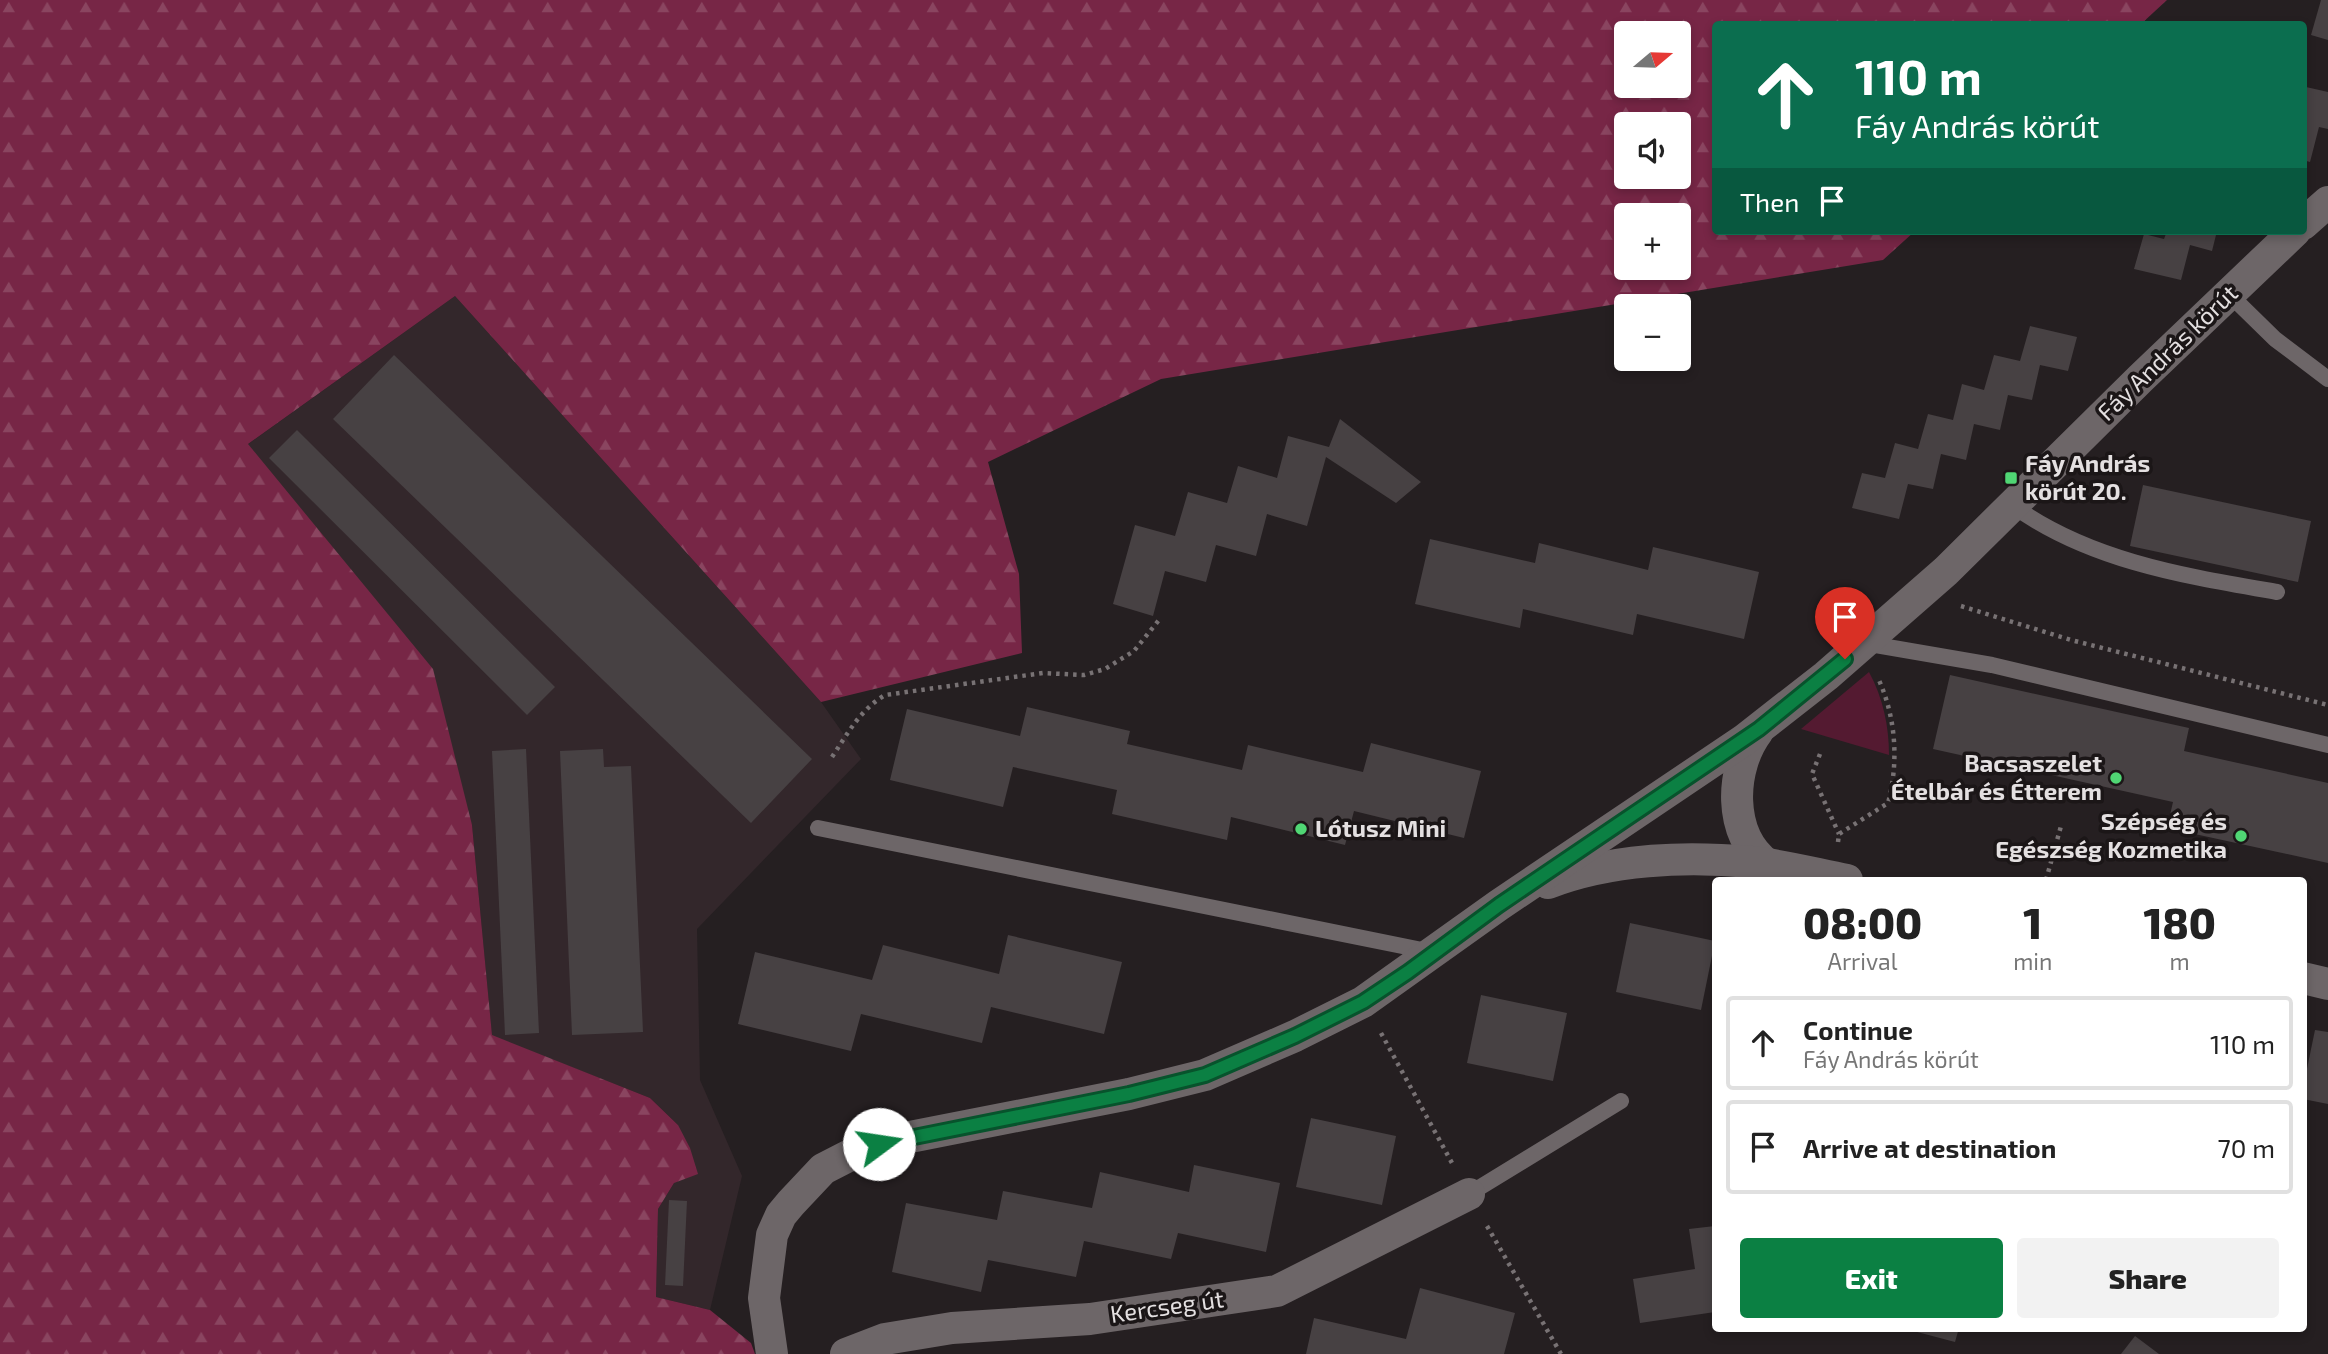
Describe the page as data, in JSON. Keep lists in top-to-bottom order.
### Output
{
  "streets": {
    "street": ["Fáy András körút", "Kercseg út"]
  },
  "places": {
    "transit": ["Fáy András körút 20."],
    "other": ["Bacsaszelet Ételbár és Étterem", "Lótusz Mini", "Szépség és Egészség Kozmetika"]
  },
  "north": "right",
  "page": {
    "map_buttons": ["+", "−"],
    "turn": ["110 m", "Fáy András körút"],
    "then": "Then",
    "eta": [
      "08:00",
      "Arrival",
      "1",
      "min",
      "180",
      "m"
    ],
    "list": [
      {
        "name": "Continue",
        "note": "Fáy András körút",
        "value": "110 m"
      },
      {
        "name": "Arrive at destination",
        "value": "70 m"
      }
    ],
    "buttons": ["Exit", "Share"]
  }
}
